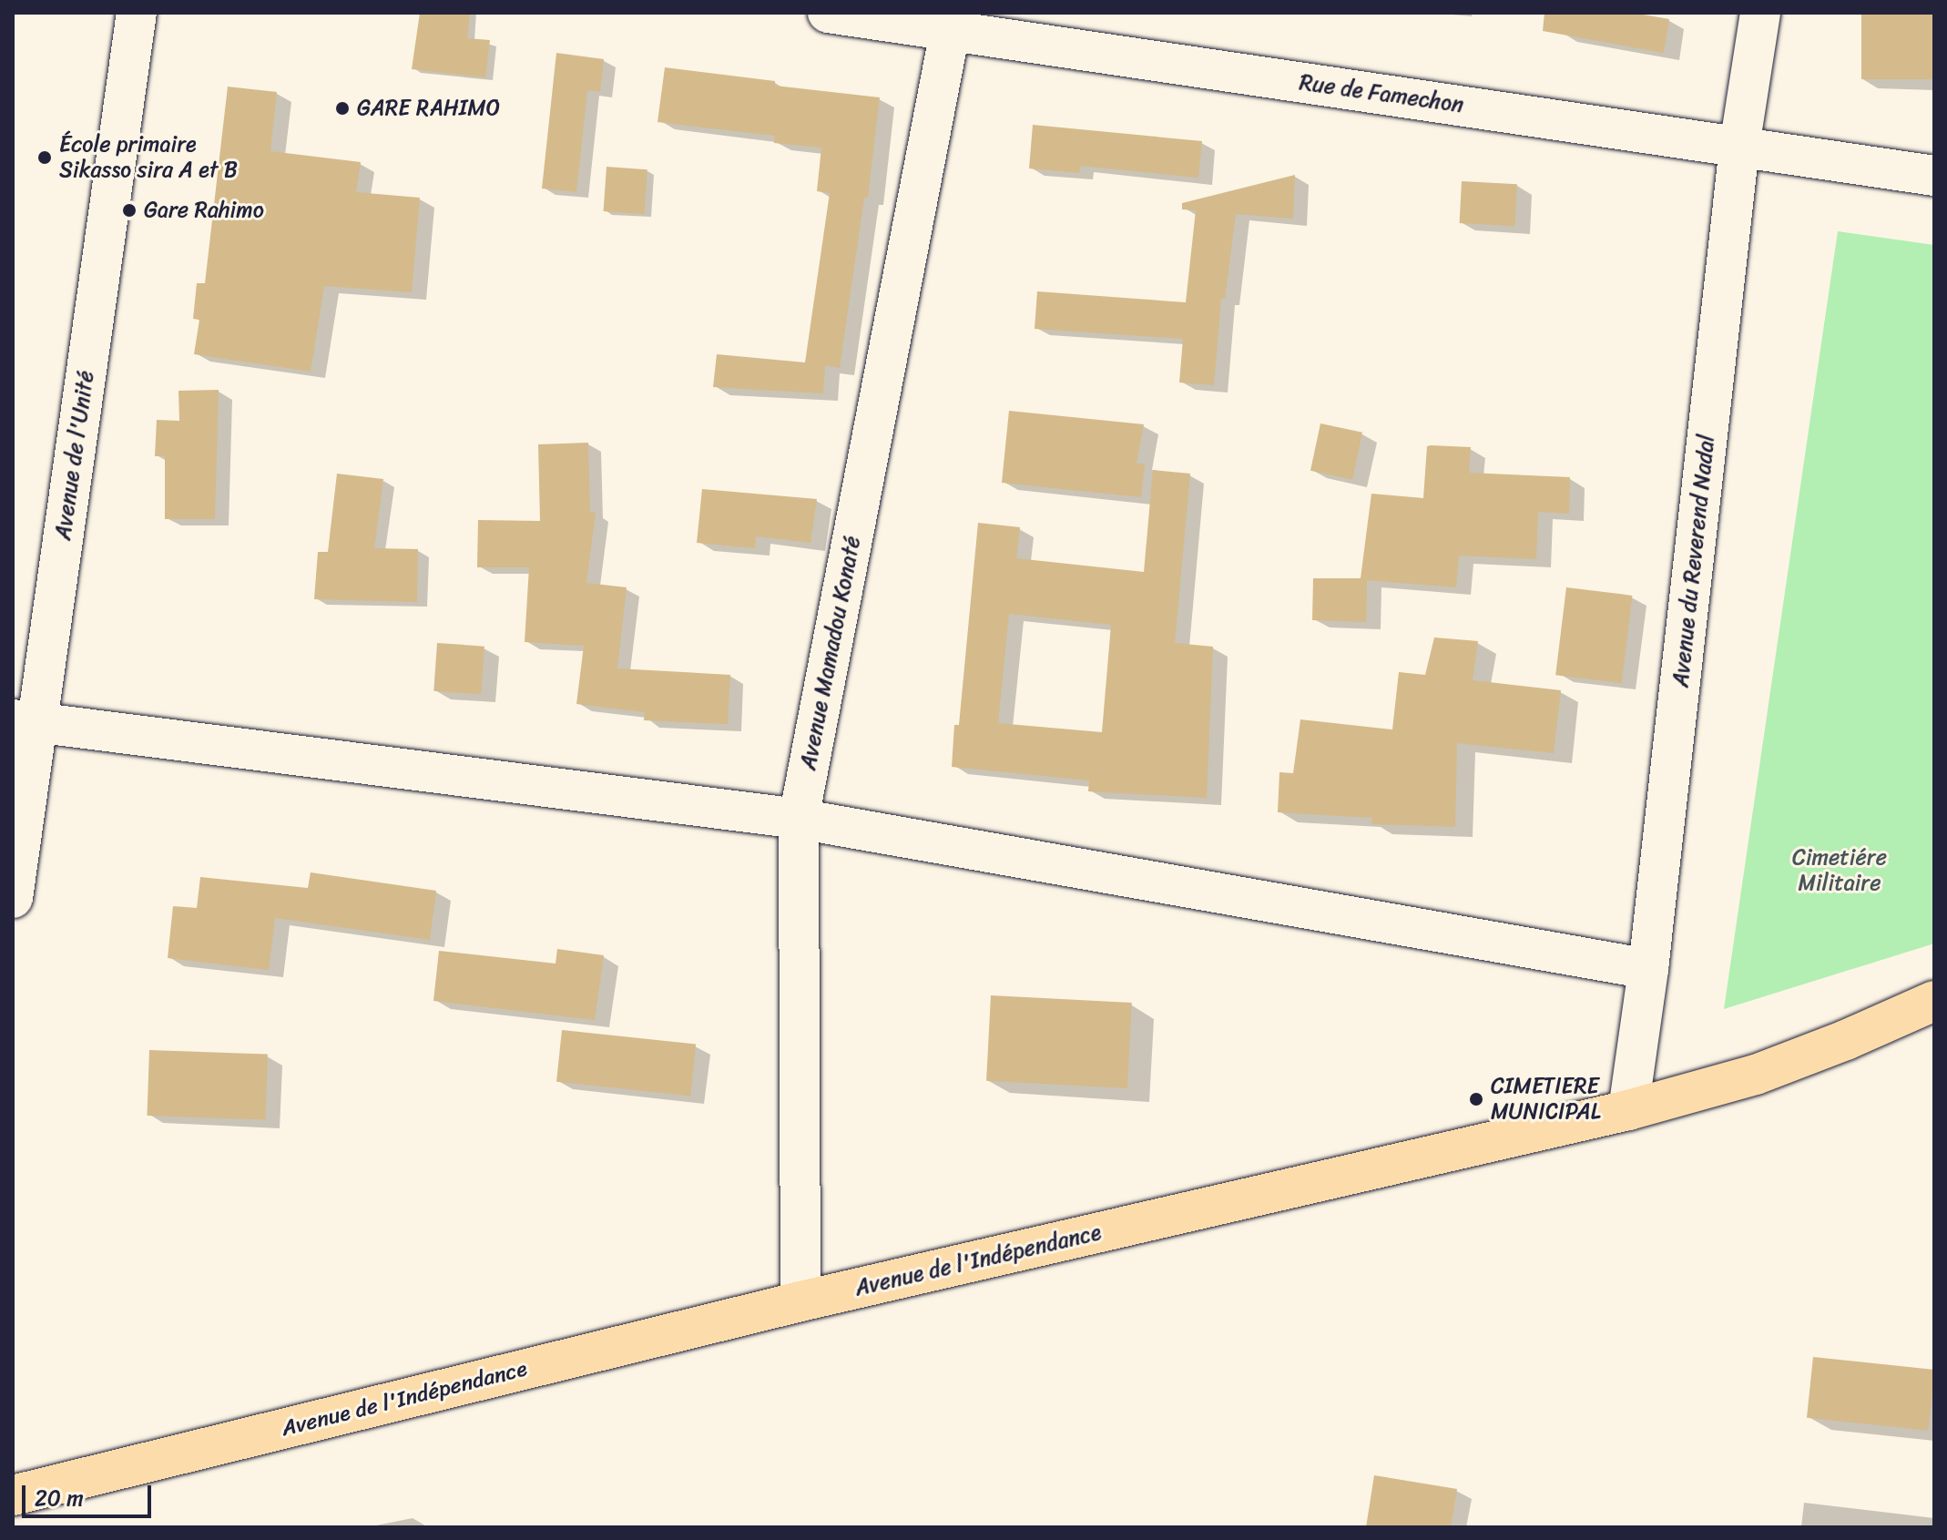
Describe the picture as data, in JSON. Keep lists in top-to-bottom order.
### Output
{
  "streets": {
    "highway": ["Avenue de l'Indépendance"],
    "street": [
      "Rue de Famechon",
      "Avenue de l'Unité",
      "Avenue du Reverend Nadal",
      "Avenue Mamadou Konaté"
    ]
  },
  "crossings": [
    ["Rue de Famechon", "Avenue du Reverend Nadal"],
    ["Rue de Famechon", "Avenue Mamadou Konaté"],
    ["Avenue du Reverend Nadal", "Avenue de l'Indépendance"],
    ["Avenue Mamadou Konaté", "Avenue de l'Indépendance"]
  ],
  "parks": ["Cimetiére Militaire"],
  "places": [
    "GARE RAHIMO",
    "École primaire Sikasso sira A et B",
    "Gare Rahimo",
    "CIMETIERE MUNICIPAL"
  ],
  "scale_bar": "20 m"
}
